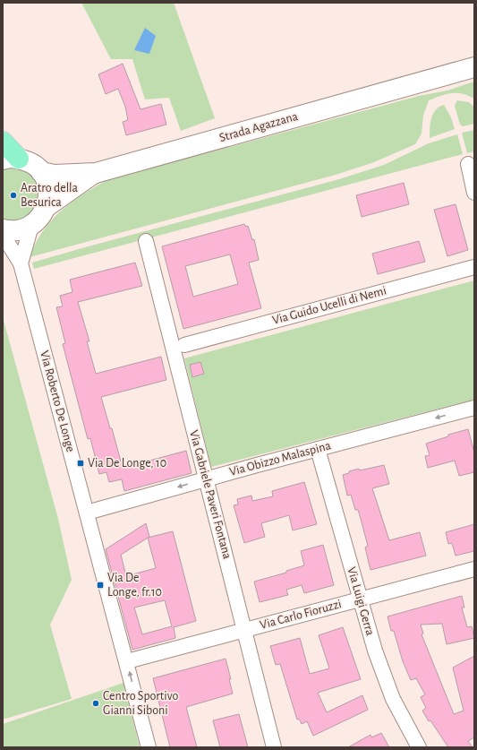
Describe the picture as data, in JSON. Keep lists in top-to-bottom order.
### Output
{
  "streets": {
    "main road": ["Strada Agazzana"],
    "street": [
      "Via Guido Ucelli di Nemi",
      "Via Roberto De Longe",
      "Via Obizzo Malaspina",
      "Via Gabriele Paveri Fontana",
      "Via Luigi Gerra",
      "Via Carlo Fioruzzi"
    ]
  },
  "crossings": [
    ["Via Roberto De Longe", "Via Obizzo Malaspina"],
    ["Via Roberto De Longe", "Via Carlo Fioruzzi"],
    ["Via Obizzo Malaspina", "Via Gabriele Paveri Fontana"],
    ["Via Obizzo Malaspina", "Via Luigi Gerra"],
    ["Via Gabriele Paveri Fontana", "Via Carlo Fioruzzi"],
    ["Via Luigi Gerra", "Via Carlo Fioruzzi"]
  ],
  "one_way": ["Via Obizzo Malaspina"],
  "places": {
    "other": ["Aratro della Besurica", "Centro Sportivo Gianni Siboni"],
    "transit": ["Via De Longe, 10", "Via De Longe, fr.10"]
  }
}
